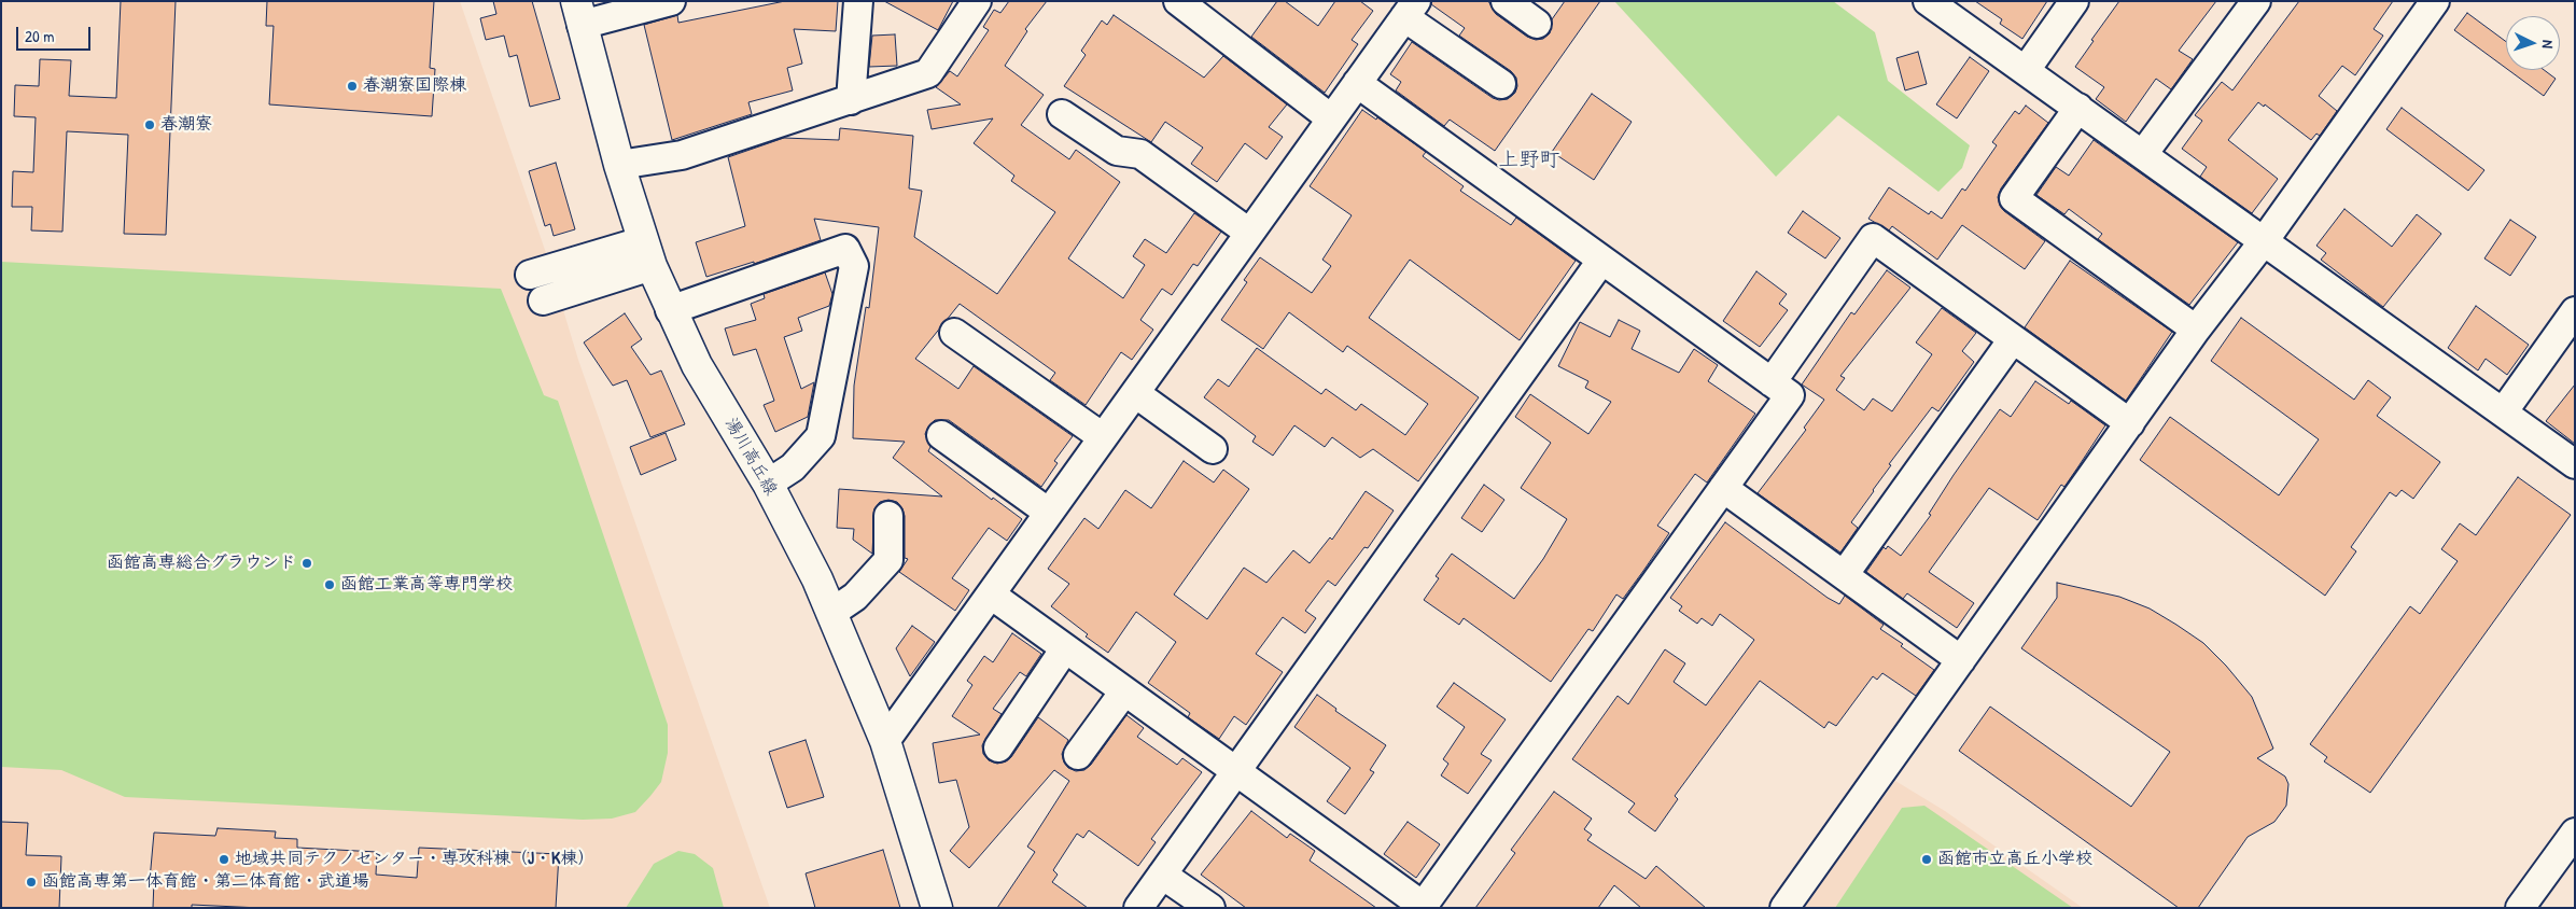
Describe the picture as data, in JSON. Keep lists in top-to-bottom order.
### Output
{
  "streets": {
    "street": ["湯川高丘線"]
  },
  "districts": ["上野町"],
  "places": [
    "春潮寮国際棟",
    "春潮寮",
    "函館高専総合グラウンド",
    "函館工業高等専門学校",
    "地域共同テクノセンター・専攻科棟（J・K棟）",
    "函館市立高丘小学校",
    "函館高専第一体育館・第二体育館・武道場"
  ],
  "scale_bar": "20 m",
  "north": "right"
}
